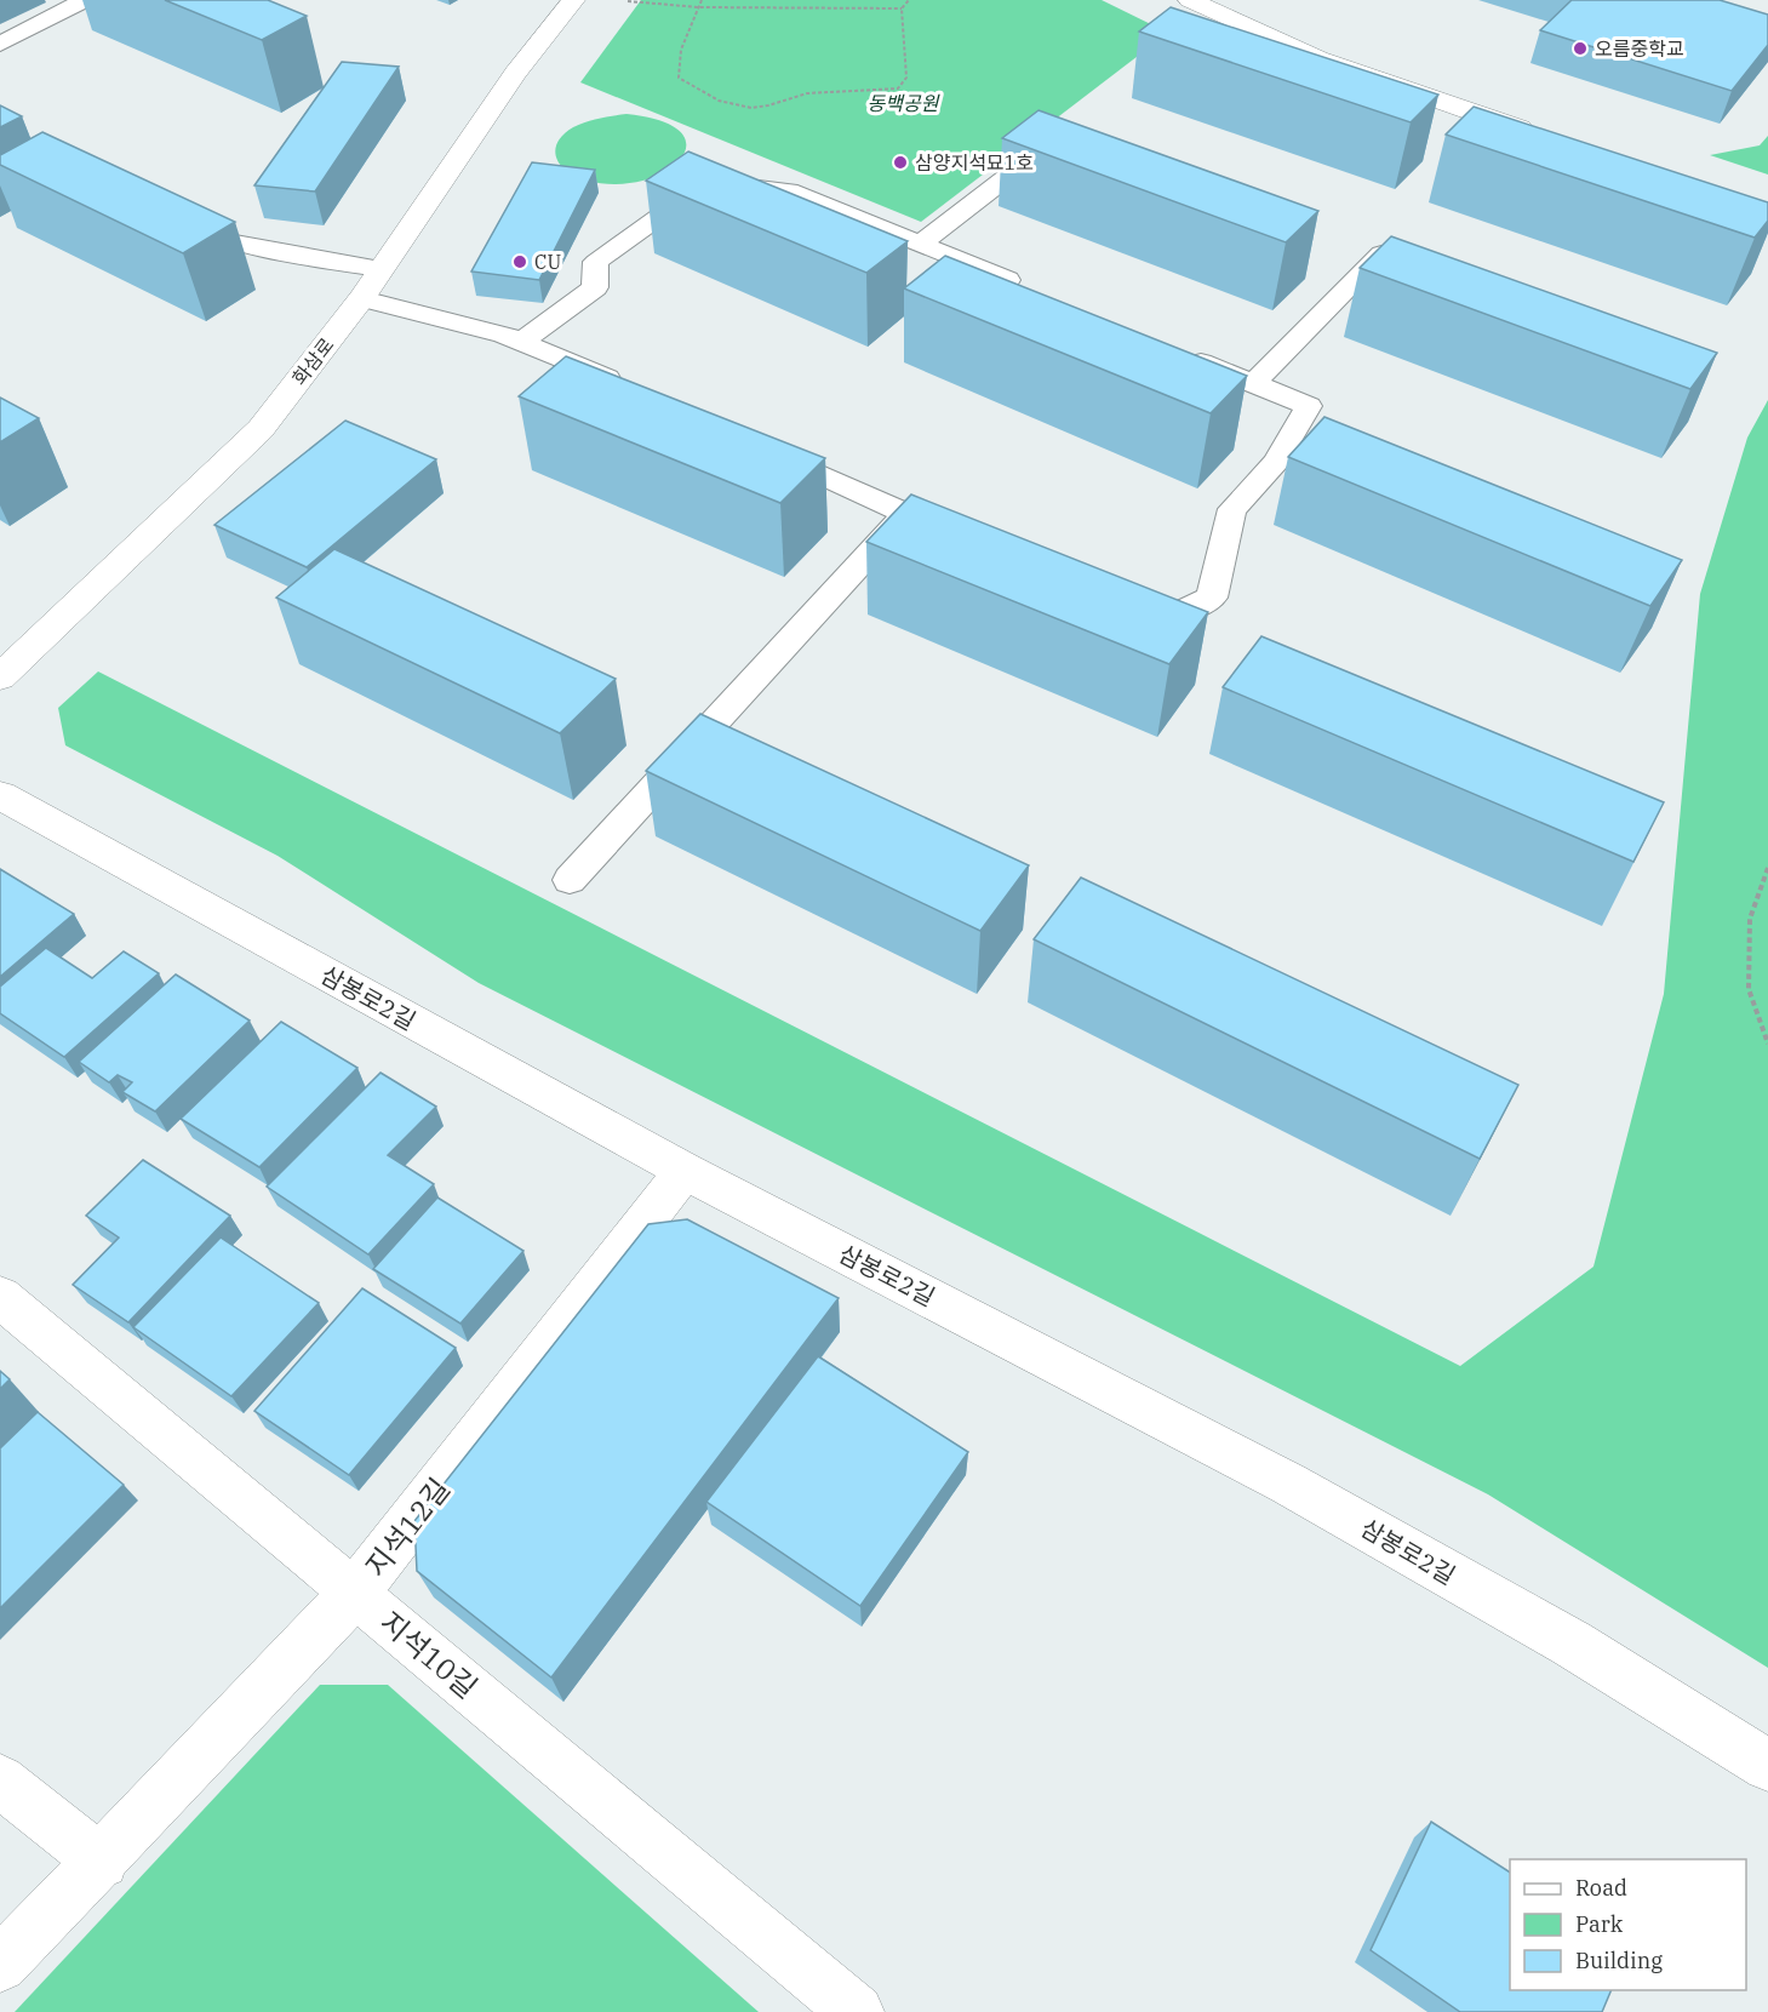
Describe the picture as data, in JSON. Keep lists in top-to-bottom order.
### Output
{
  "streets": {
    "street": [
      "화삼로",
      "삼봉로2길",
      "지석12길",
      "지석10길"
    ]
  },
  "crossings": [
    ["삼봉로2길", "지석12길"],
    ["지석12길", "지석10길"]
  ],
  "parks": ["동백공원"],
  "places": ["오름중학교", "삼양지석묘1호", "CU"],
  "legend": ["Road", "Park", "Building"]
}
